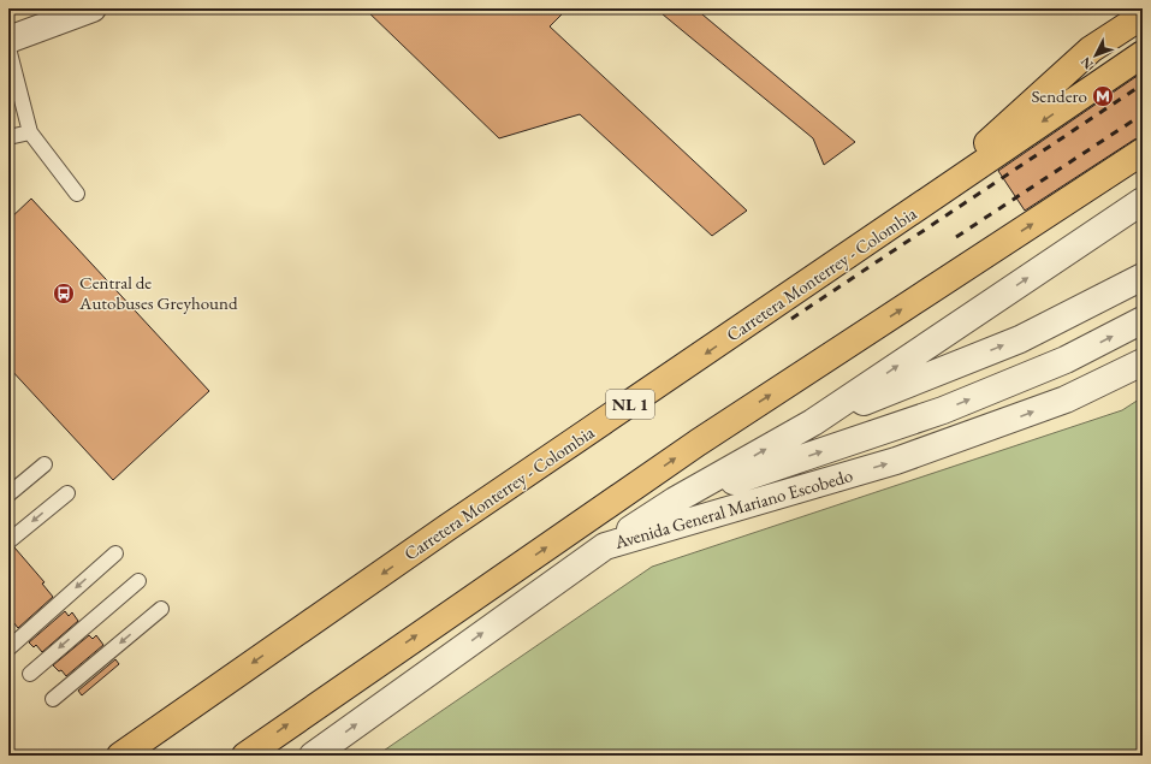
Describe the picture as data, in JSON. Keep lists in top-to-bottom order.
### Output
{
  "streets": {
    "main road": ["Carretera Monterrey - Colombia", "NL 1"],
    "street": ["Avenida General Mariano Escobedo"]
  },
  "crossings": [
    ["Carretera Monterrey - Colombia", "NL 1"]
  ],
  "places": {
    "metro station": ["Sendero"],
    "bus stop": ["Central de Autobuses Greyhound"]
  },
  "north": "bottom left"
}
